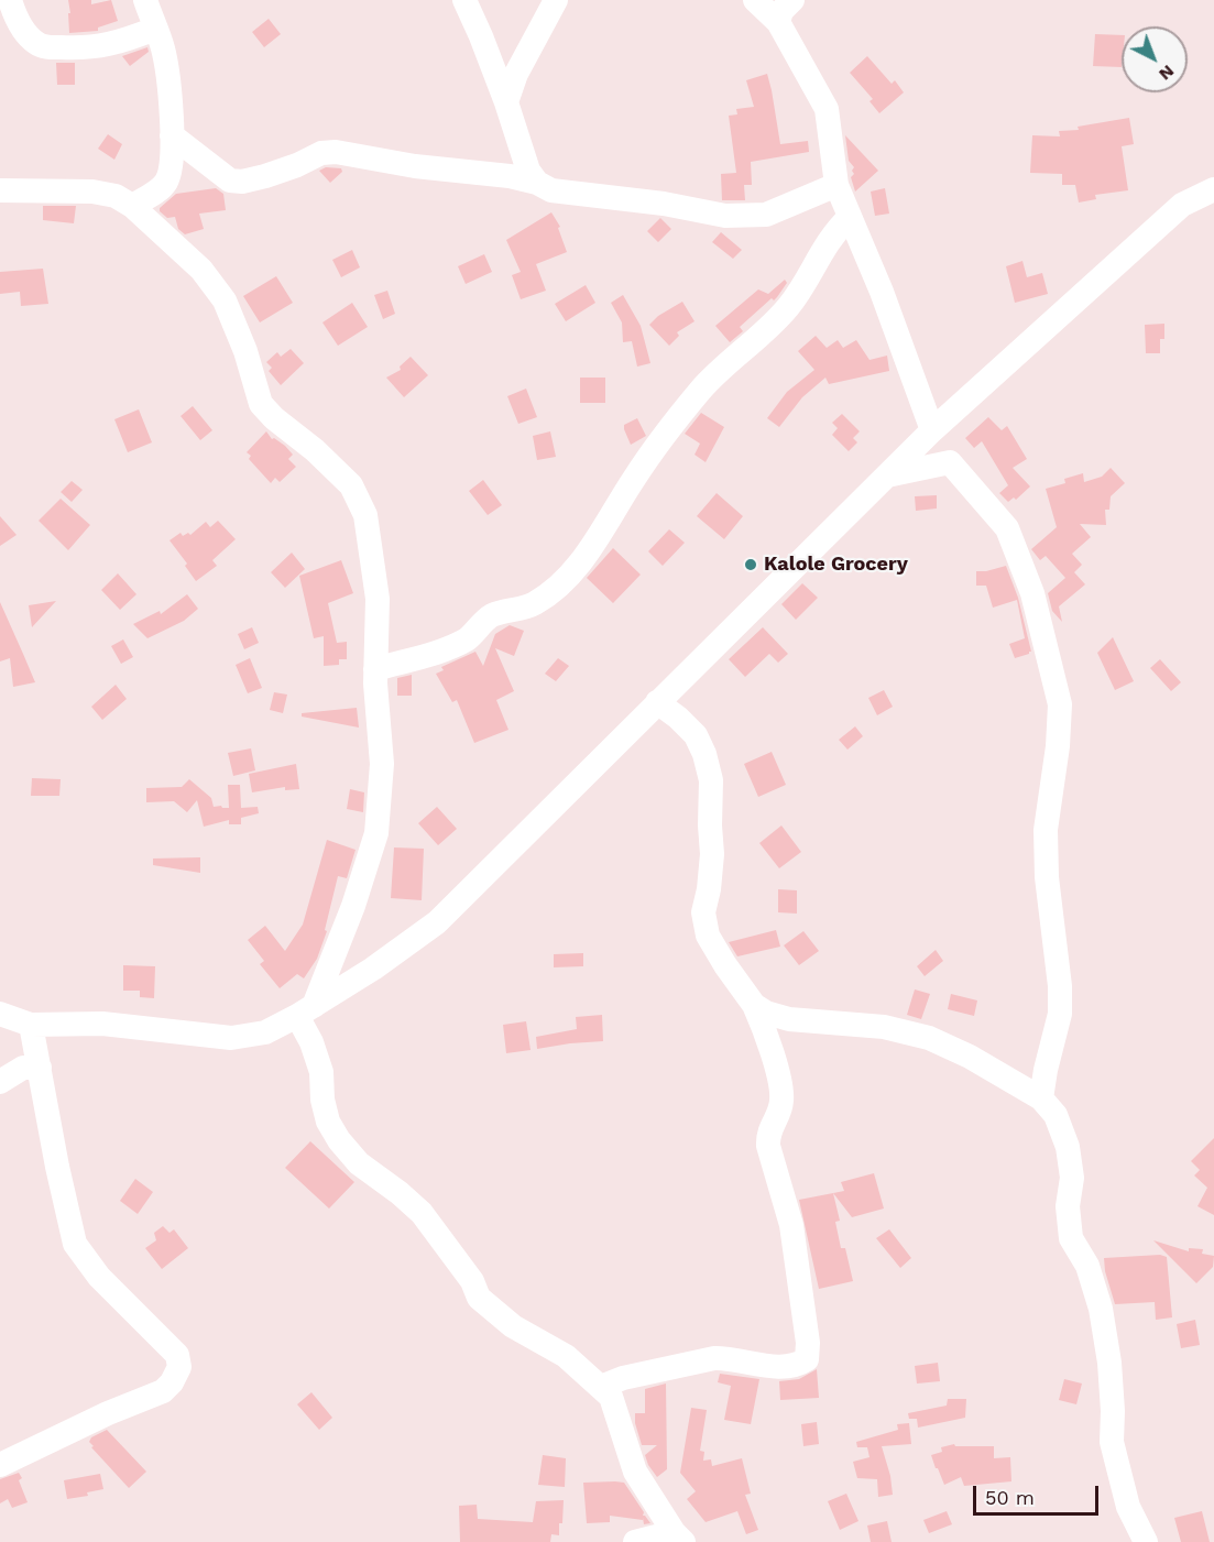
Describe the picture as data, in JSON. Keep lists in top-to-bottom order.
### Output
{
  "places": ["Kalole Grocery"],
  "scale_bar": "50 m",
  "north": "bottom right"
}
